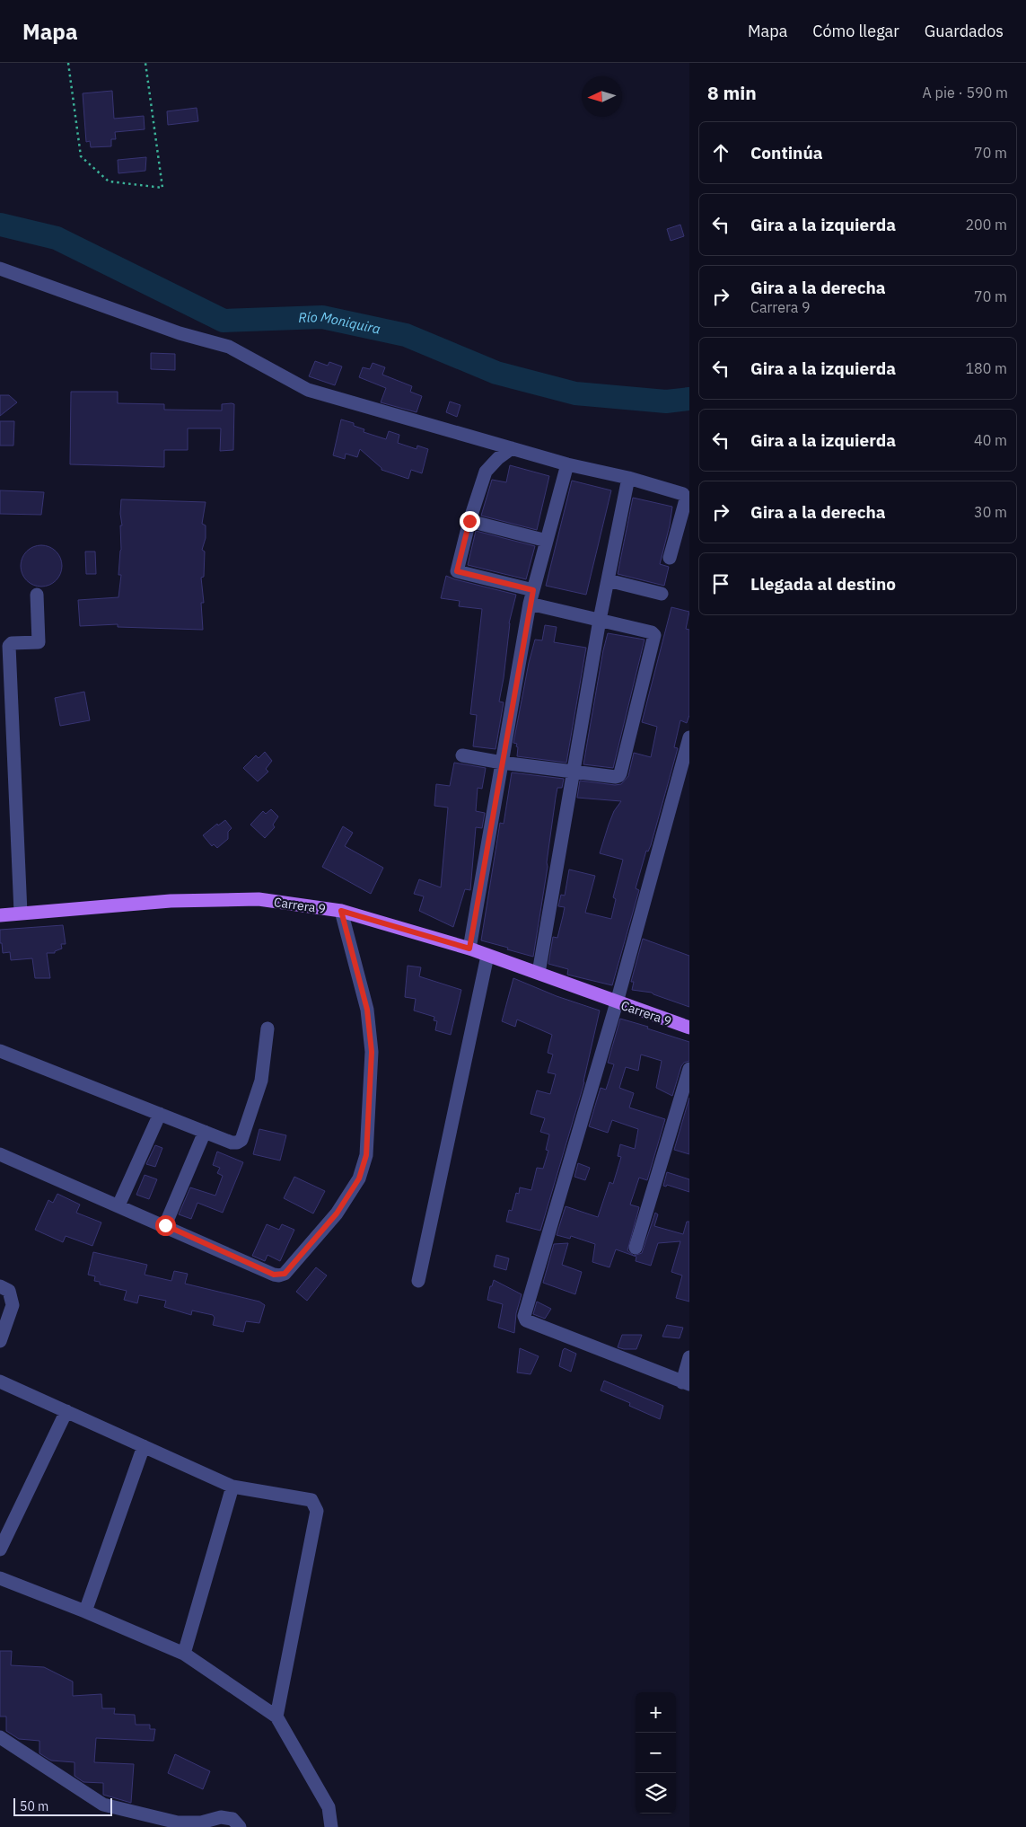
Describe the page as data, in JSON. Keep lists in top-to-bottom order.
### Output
{
  "streets": {
    "main road": ["Carrera 9"]
  },
  "water": ["Río Moniquira"],
  "scale_bar": "50 m",
  "north": "left",
  "page": {
    "header": "Mapa",
    "nav": ["Mapa", "Cómo llegar", "Guardados"],
    "heading": ["8 min", "A pie · 590 m"],
    "list": [
      ["Continúa", "70 m"],
      ["Gira a la izquierda", "200 m"],
      ["Gira a la derecha", "Carrera 9", "70 m"],
      ["Gira a la izquierda", "180 m"],
      ["Gira a la izquierda", "40 m"],
      ["Gira a la derecha", "30 m"],
      "Llegada al destino"
    ],
    "map_buttons": ["+", "−"],
    "scale": "50 m"
  }
}
